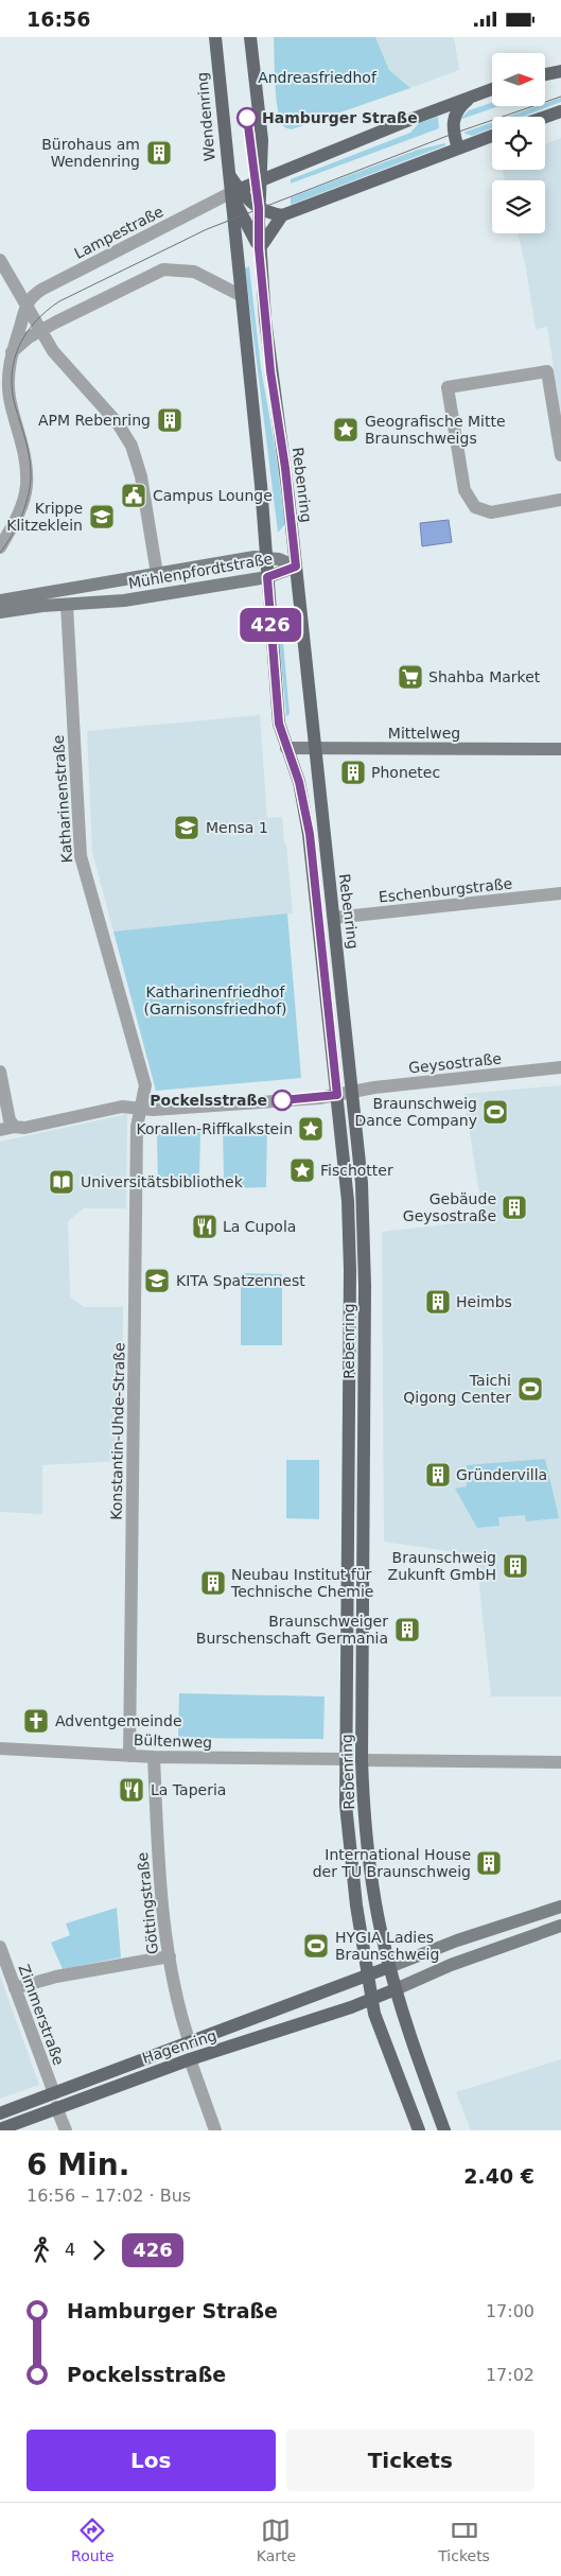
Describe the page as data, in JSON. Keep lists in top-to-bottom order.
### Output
{
  "streets": {
    "main road": [
      "Wendenring",
      "Rebenring",
      "Mühlenpfordtstraße",
      "Mittelweg",
      "Hagenring"
    ],
    "street": [
      "Lampestraße",
      "Katharinenstraße",
      "Eschenburgstraße",
      "Geysostraße",
      "Konstantin-Uhde-Straße",
      "Bültenweg",
      "Göttingstraße",
      "Zimmerstraße"
    ]
  },
  "crossings": [
    ["Wendenring", "Lampestraße"],
    ["Wendenring", "Rebenring"],
    ["Lampestraße", "Rebenring"],
    ["Rebenring", "Mühlenpfordtstraße"],
    ["Rebenring", "Mittelweg"],
    ["Rebenring", "Eschenburgstraße"],
    ["Rebenring", "Geysostraße"],
    ["Rebenring", "Bültenweg"],
    ["Rebenring", "Hagenring"],
    ["Mühlenpfordtstraße", "Katharinenstraße"],
    ["Katharinenstraße", "Konstantin-Uhde-Straße"],
    ["Konstantin-Uhde-Straße", "Bültenweg"],
    ["Bültenweg", "Göttingstraße"],
    ["Göttingstraße", "Hagenring"],
    ["Zimmerstraße", "Hagenring"]
  ],
  "parks": ["Andreasfriedhof", "Katharinenfriedhof (Garnisonsfriedhof)"],
  "places": {
    "other": ["Hamburger Straße", "Pockelsstraße"],
    "building": [
      "Bürohaus am Wendenring",
      "APM Rebenring",
      "Phonetec",
      "Gebäude Geysostraße",
      "Heimbs",
      "Gründervilla",
      "Braunschweig Zukunft GmbH",
      "Neubau Institut für Technische Chemie",
      "Braunschweiger Burschenschaft Germania",
      "International House der TU Braunschweig"
    ],
    "place": ["Geografische Mitte Braunschweigs", "Korallen-Riffkalkstein", "Fischotter"],
    "public building": ["Campus Lounge"],
    "school or university": ["Krippe Klitzeklein", "Mensa 1", "KITA Spatzennest"],
    "supermarket": ["Shahba Market"],
    "sports": ["Braunschweig Dance Company", "Taichi Qigong Center", "HYGIA Ladies Braunschweig"],
    "library": ["Universitätsbibliothek"],
    "restaurant": ["La Cupola", "La Taperia"],
    "church": ["Adventgemeinde"]
  },
  "lines": ["bus line 426"],
  "north": "right",
  "page": {
    "status": "16:56",
    "on_map": "426",
    "heading": ["6 Min.", "16:56 – 17:02 · Bus", "2.40 €"],
    "legs": ["4", "426"],
    "list": [
      {
        "name": "Hamburger Straße",
        "value": "17:00"
      },
      {
        "name": "Pockelsstraße",
        "value": "17:02"
      }
    ],
    "buttons": ["Los", "Tickets"],
    "tabs": ["Route", "Karte", "Tickets"]
  }
}
